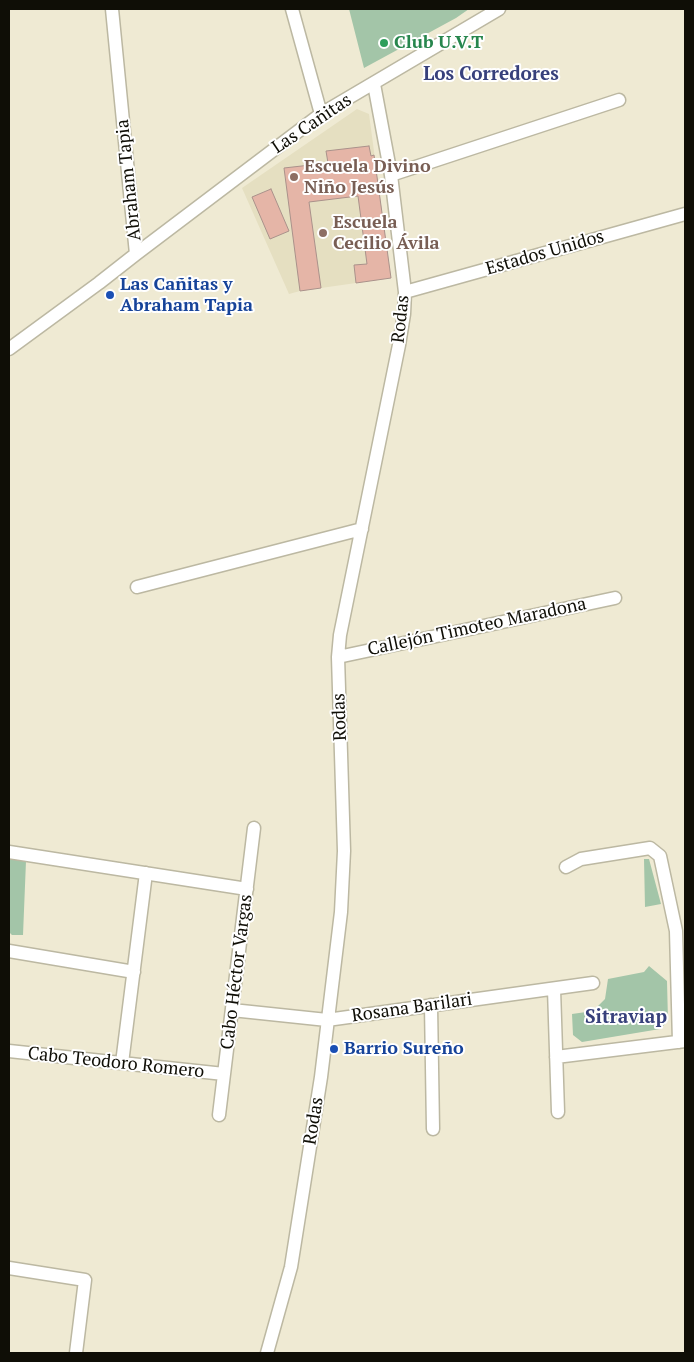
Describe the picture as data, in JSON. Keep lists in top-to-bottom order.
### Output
{
  "streets": {
    "street": [
      "Las Cañitas",
      "Abraham Tapia",
      "Estados Unidos",
      "Rodas",
      "Callejón Timoteo Maradona",
      "Cabo Héctor Vargas",
      "Rosana Barilari",
      "Cabo Teodoro Romero"
    ]
  },
  "crossings": [
    ["Las Cañitas", "Abraham Tapia"],
    ["Las Cañitas", "Rodas"],
    ["Estados Unidos", "Rodas"],
    ["Rodas", "Callejón Timoteo Maradona"],
    ["Rodas", "Rosana Barilari"],
    ["Cabo Héctor Vargas", "Rosana Barilari"],
    ["Cabo Héctor Vargas", "Cabo Teodoro Romero"]
  ],
  "districts": ["Los Corredores", "Sitraviap"],
  "places": [
    "Club U.V.T",
    "Escuela Divino Niño Jesús",
    "Escuela Cecilio Ávila",
    "Las Cañitas y Abraham Tapia",
    "Barrio Sureño"
  ]
}
